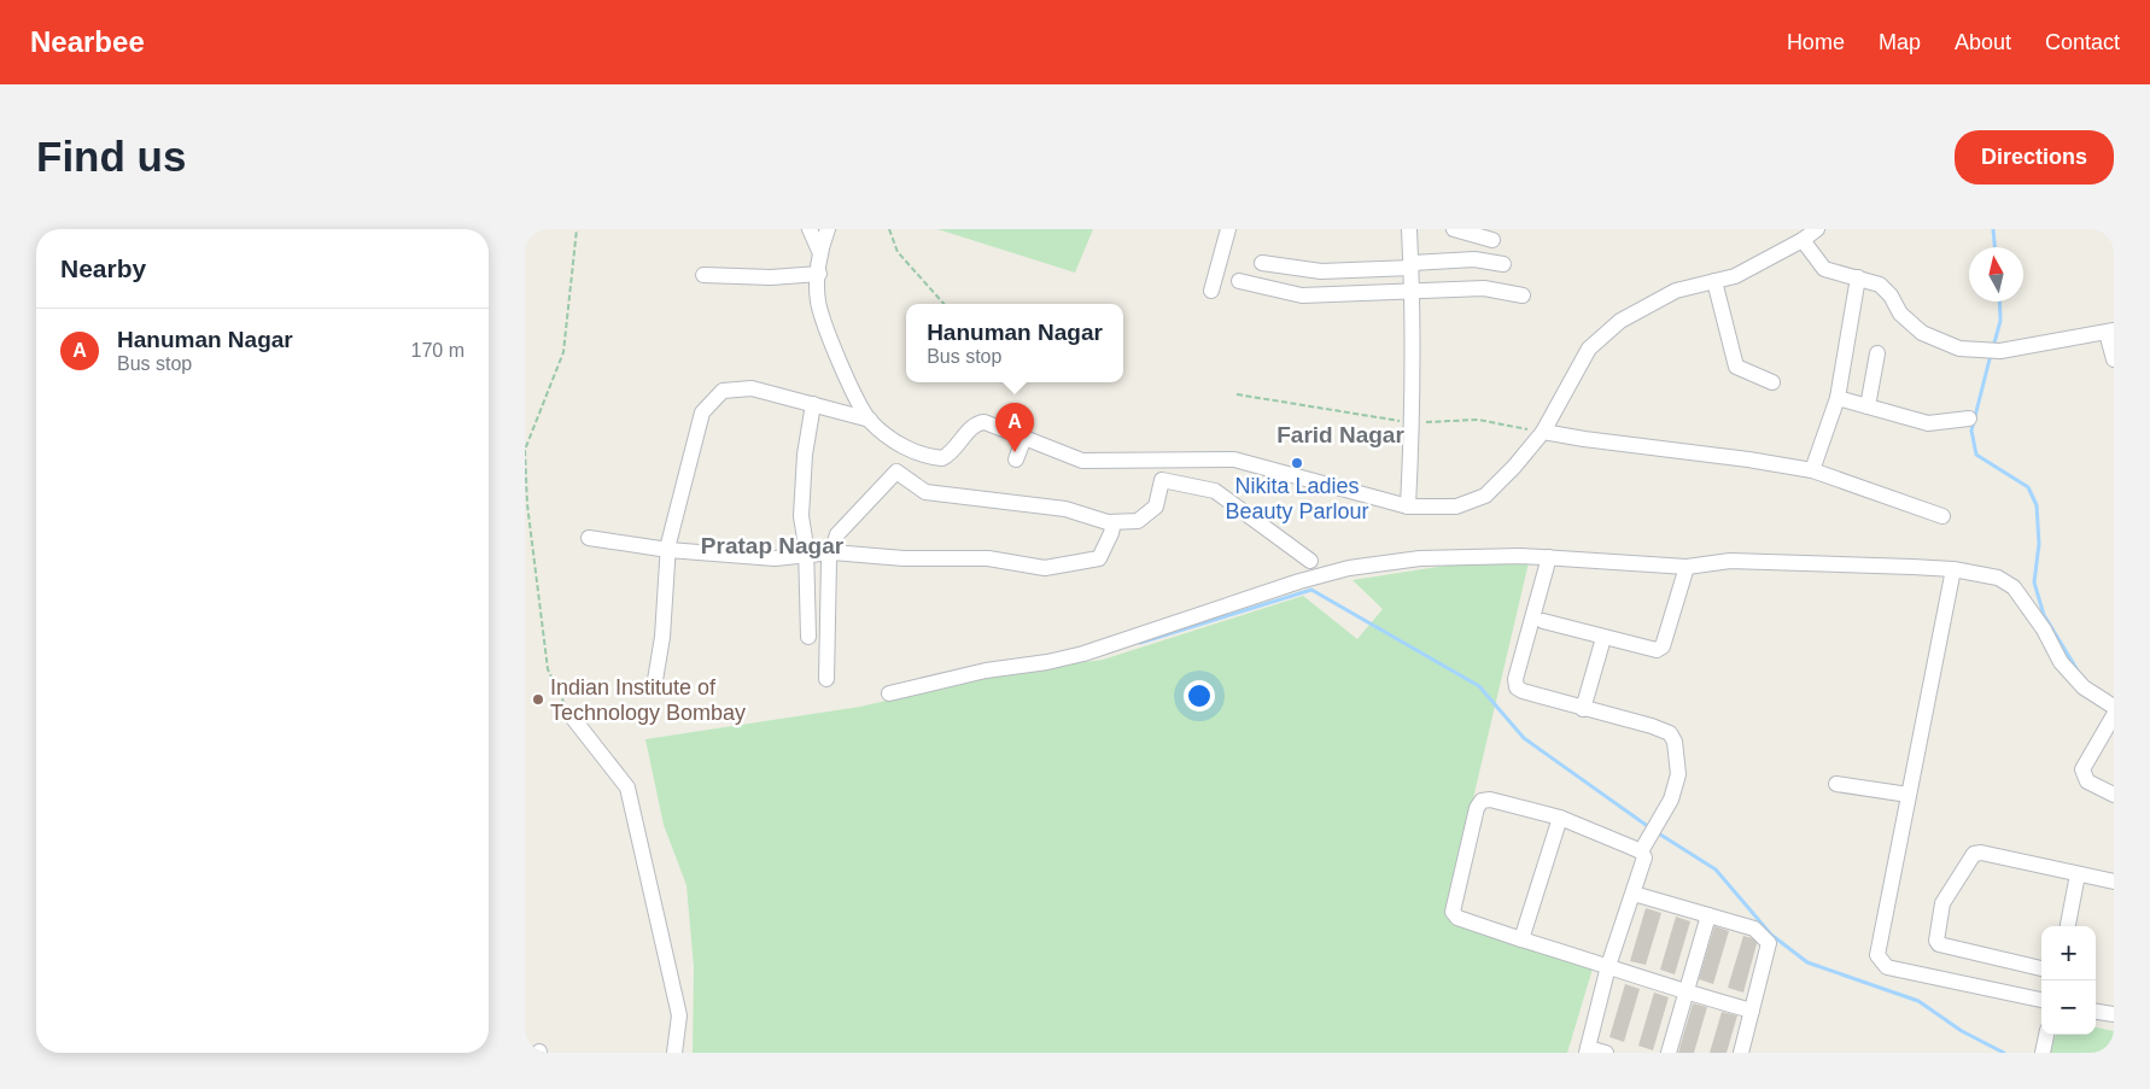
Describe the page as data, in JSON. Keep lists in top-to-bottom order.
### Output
{
  "districts": ["Farid Nagar", "Pratap Nagar"],
  "places": ["Nikita Ladies Beauty Parlour", "Indian Institute of Technology Bombay"],
  "north": "top",
  "page": {
    "header": "Nearbee",
    "nav": [
      "Home",
      "Map",
      "About",
      "Contact"
    ],
    "buttons": "Directions",
    "title": "Find us",
    "heading": "Nearby",
    "popup": ["Hanuman Nagar", "Bus stop"],
    "list": [
      {
        "mark": "A",
        "name": "Hanuman Nagar",
        "note": "Bus stop",
        "value": "170 m"
      }
    ],
    "pins": "A",
    "map_buttons": ["+", "−"]
  }
}
